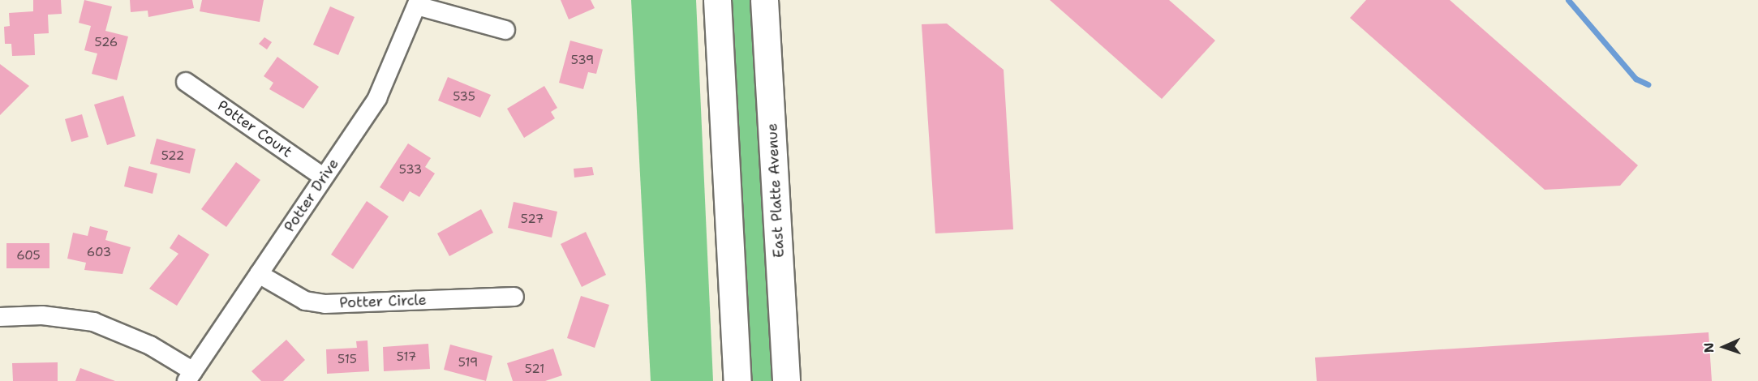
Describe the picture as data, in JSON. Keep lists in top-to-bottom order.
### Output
{
  "streets": {
    "highway": ["East Platte Avenue"],
    "street": ["Potter Court", "Potter Drive", "Potter Circle"]
  },
  "crossings": [
    ["Potter Court", "Potter Drive"],
    ["Potter Drive", "Potter Circle"]
  ],
  "house_numbers": [
    "526",
    "539",
    "535",
    "522",
    "533",
    "527",
    "603",
    "605",
    "517",
    "515",
    "519",
    "521"
  ],
  "north": "left"
}
